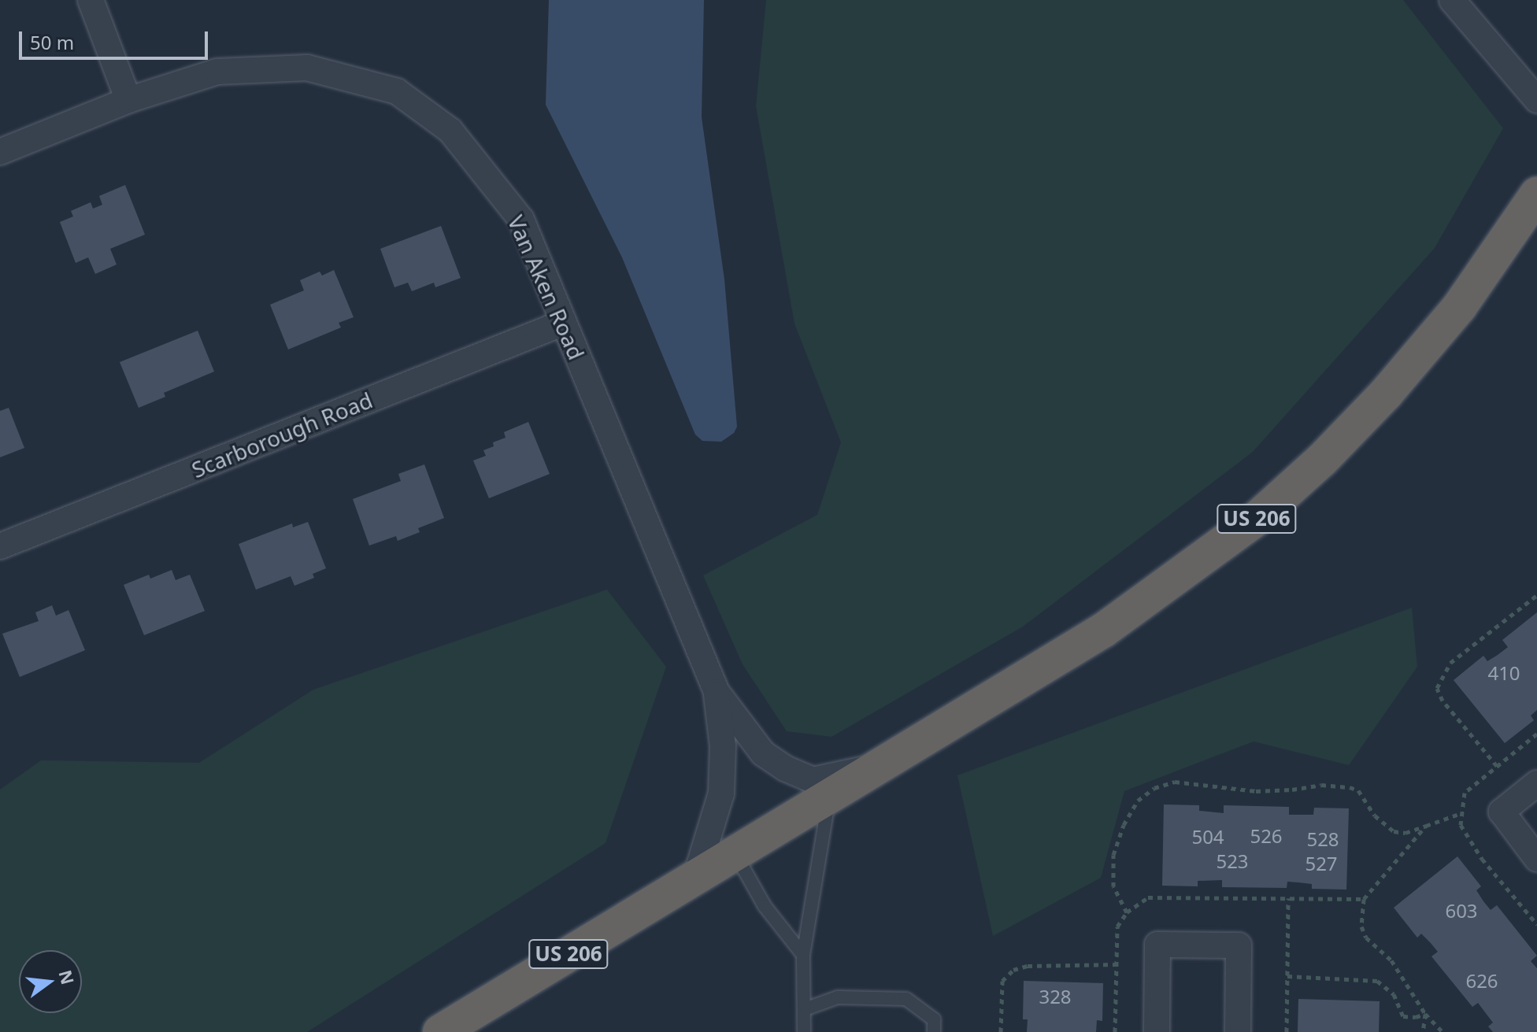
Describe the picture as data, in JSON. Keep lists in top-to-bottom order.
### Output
{
  "streets": {
    "highway": ["US 206"],
    "street": ["Van Aken Road", "Scarborough Road"]
  },
  "crossings": [
    ["Van Aken Road", "Scarborough Road"],
    ["Van Aken Road", "US 206"]
  ],
  "house_numbers": [
    "410",
    "526",
    "504",
    "528",
    "523",
    "527",
    "603",
    "626",
    "328"
  ],
  "scale_bar": "50 m",
  "north": "right"
}
